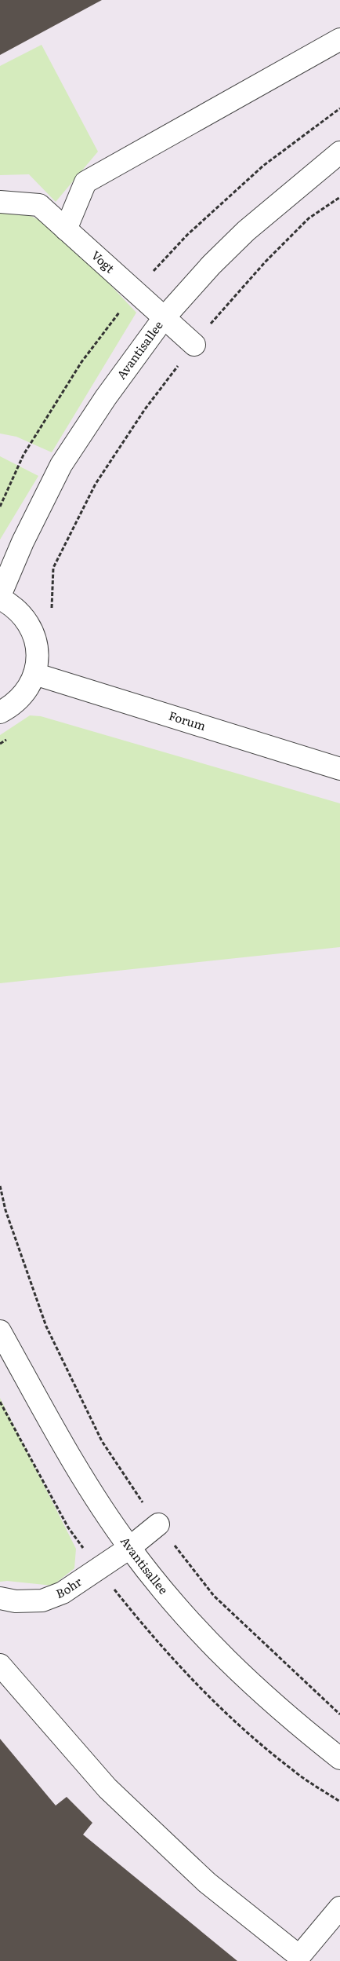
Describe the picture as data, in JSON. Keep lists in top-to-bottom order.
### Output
{
  "streets": {
    "street": [
      "Vogt",
      "Avantisallee",
      "Forum",
      "Bohr"
    ]
  },
  "crossings": [
    ["Vogt", "Avantisallee"],
    ["Avantisallee", "Bohr"]
  ]
}
